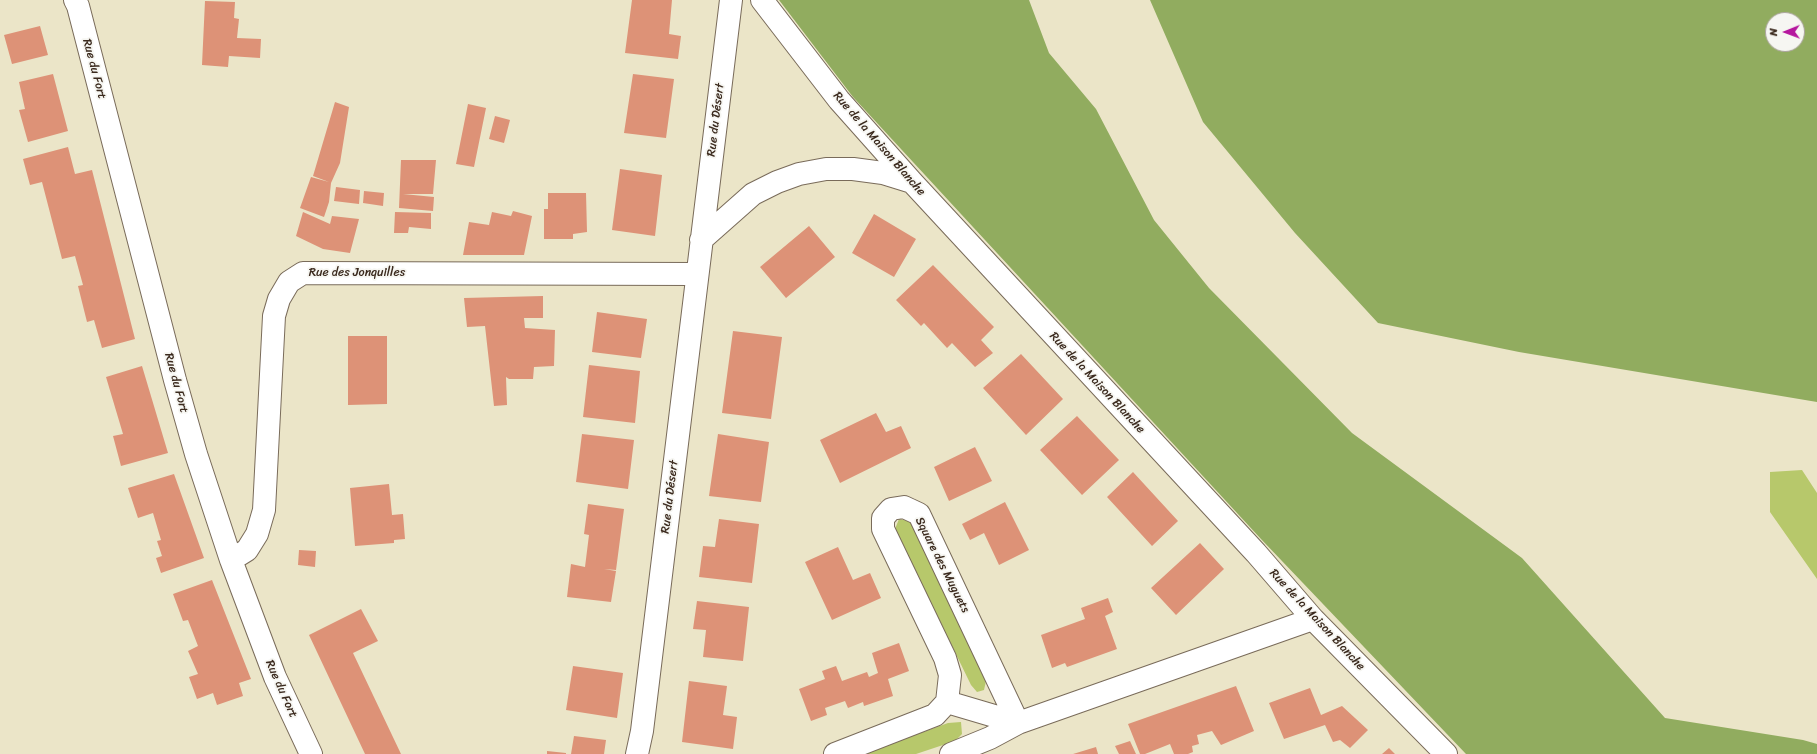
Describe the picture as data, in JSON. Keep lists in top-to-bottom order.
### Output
{
  "streets": {
    "street": [
      "Rue du Fort",
      "Rue du Désert",
      "Rue de la Maison Blanche",
      "Rue des Jonquilles",
      "Square des Muguets"
    ]
  },
  "crossings": [
    ["Rue du Fort", "Rue des Jonquilles"],
    ["Rue du Désert", "Rue des Jonquilles"]
  ],
  "north": "left"
}
